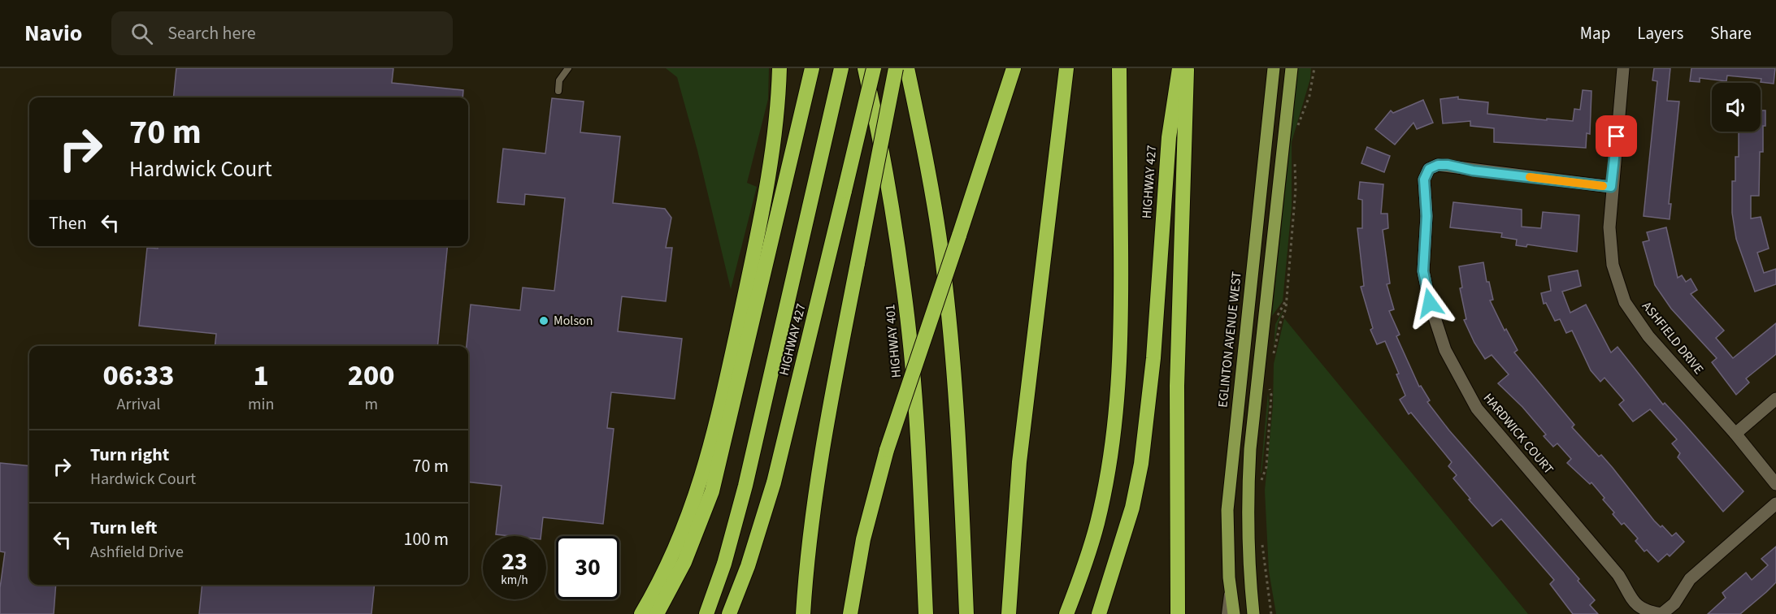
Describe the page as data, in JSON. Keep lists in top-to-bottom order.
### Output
{
  "streets": {
    "highway": ["HIGHWAY 427", "HIGHWAY 401"],
    "main road": ["EGLINTON AVENUE WEST"],
    "street": ["ASHFIELD DRIVE", "HARDWICK COURT"]
  },
  "crossings": [
    ["ASHFIELD DRIVE", "HARDWICK COURT"]
  ],
  "places": ["Molson"],
  "page": {
    "header": "Navio",
    "search": "Search here",
    "nav": ["Map", "Layers", "Share"],
    "turn": ["70 m", "Hardwick Court"],
    "then": "Then",
    "eta": [
      "06:33",
      "Arrival",
      "1",
      "min",
      "200",
      "m"
    ],
    "list": [
      {
        "name": "Turn right",
        "note": "Hardwick Court",
        "value": "70 m"
      },
      {
        "name": "Turn left",
        "note": "Ashfield Drive",
        "value": "100 m"
      }
    ],
    "speed": "23 km/h",
    "limit": "30"
  }
}
